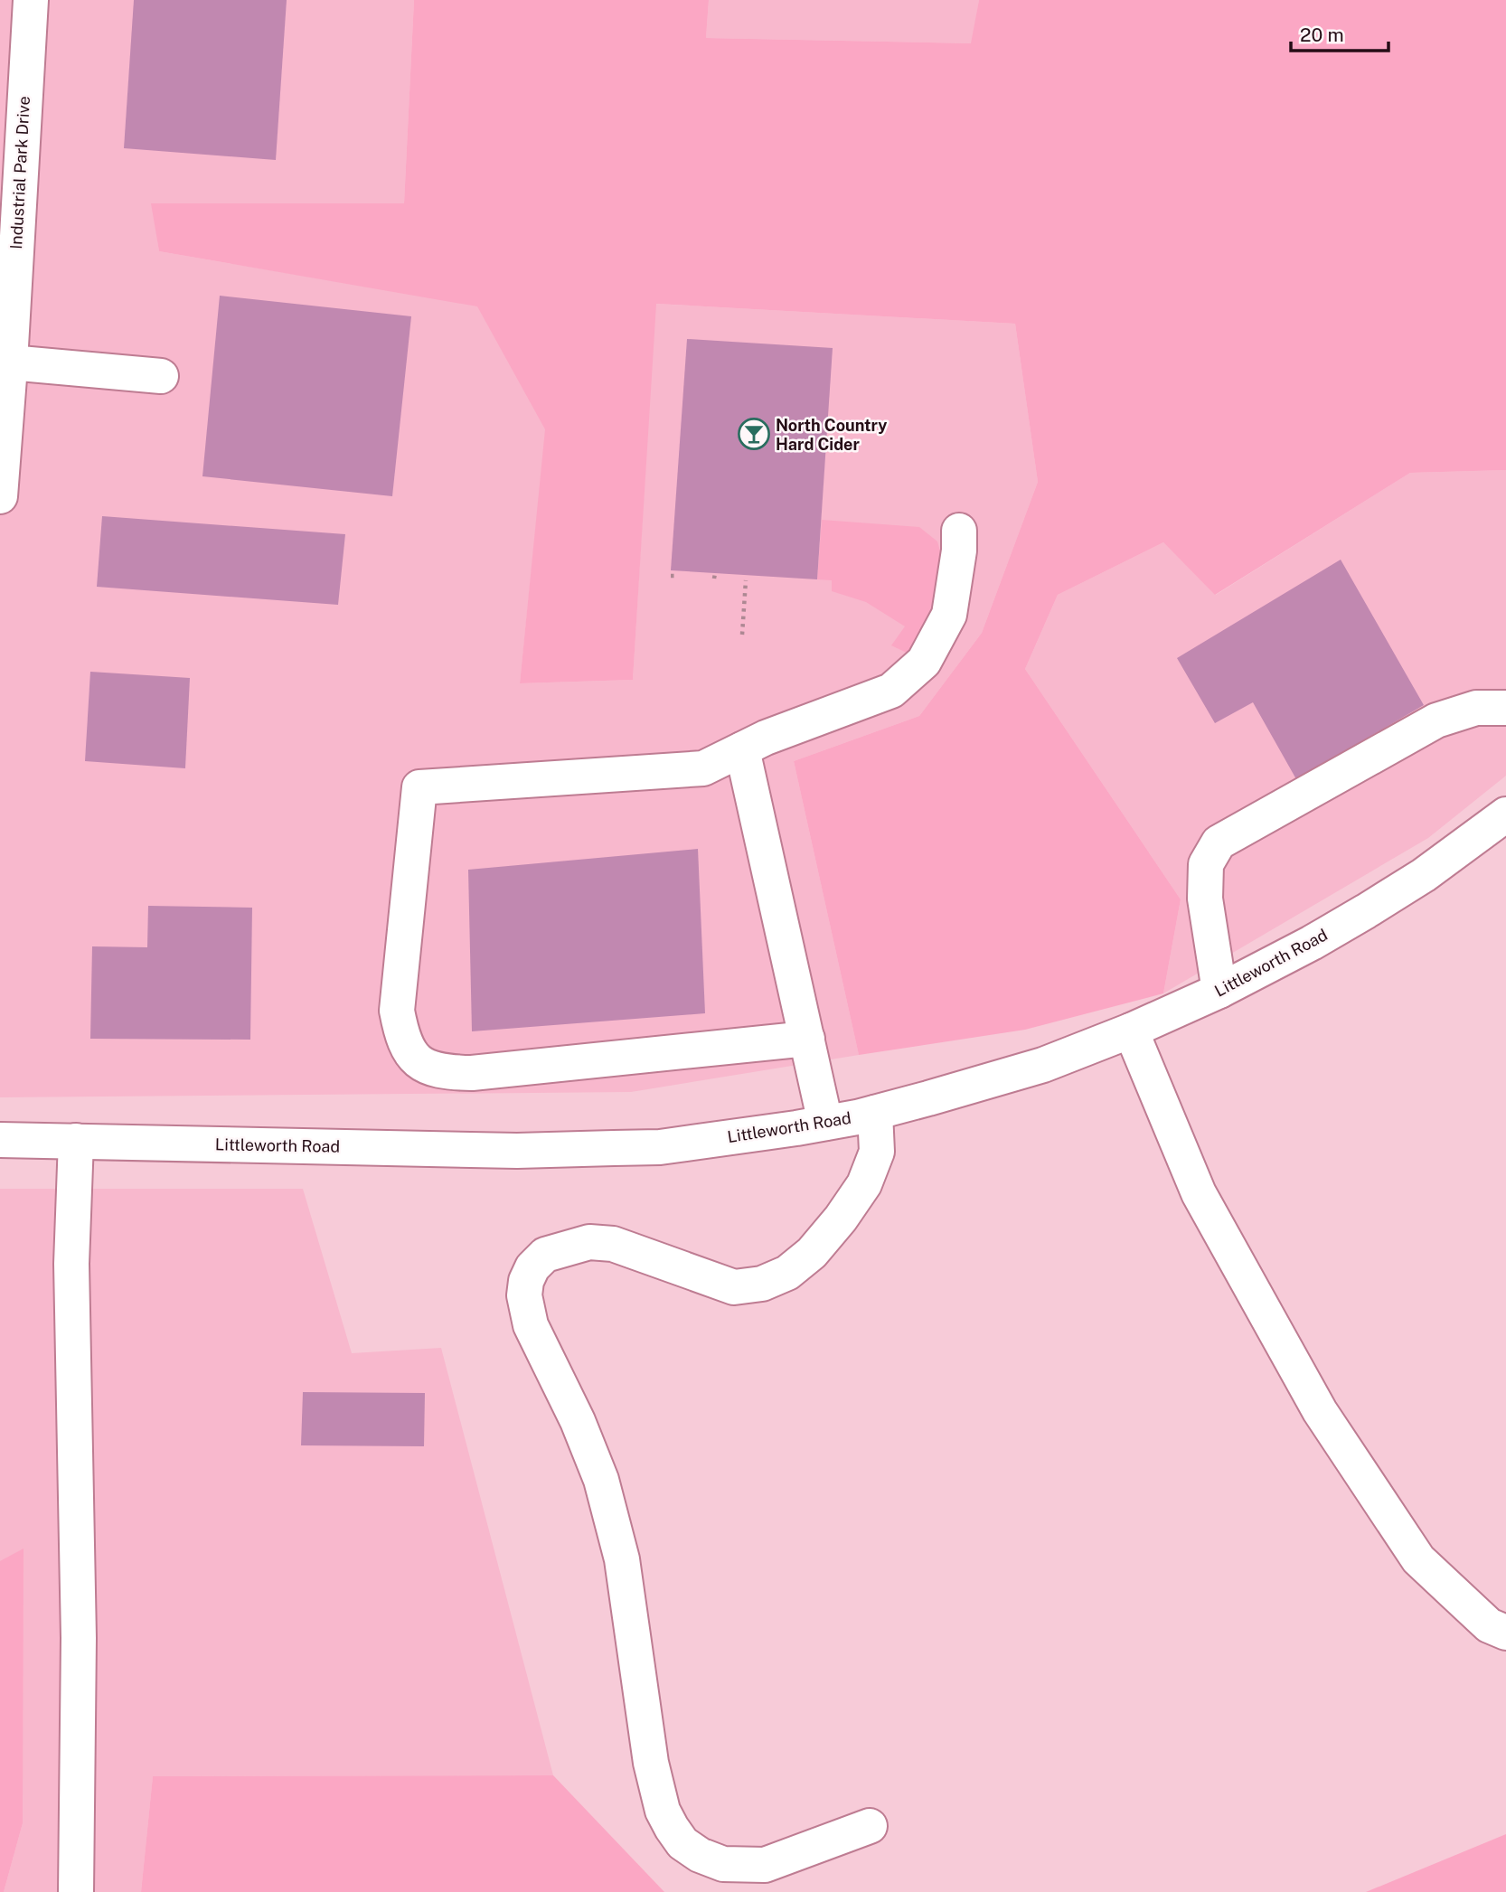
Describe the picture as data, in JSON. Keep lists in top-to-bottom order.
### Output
{
  "streets": {
    "main road": ["Industrial Park Drive", "Littleworth Road"]
  },
  "places": {
    "bar": ["North Country Hard Cider"]
  },
  "scale_bar": "20 m"
}
